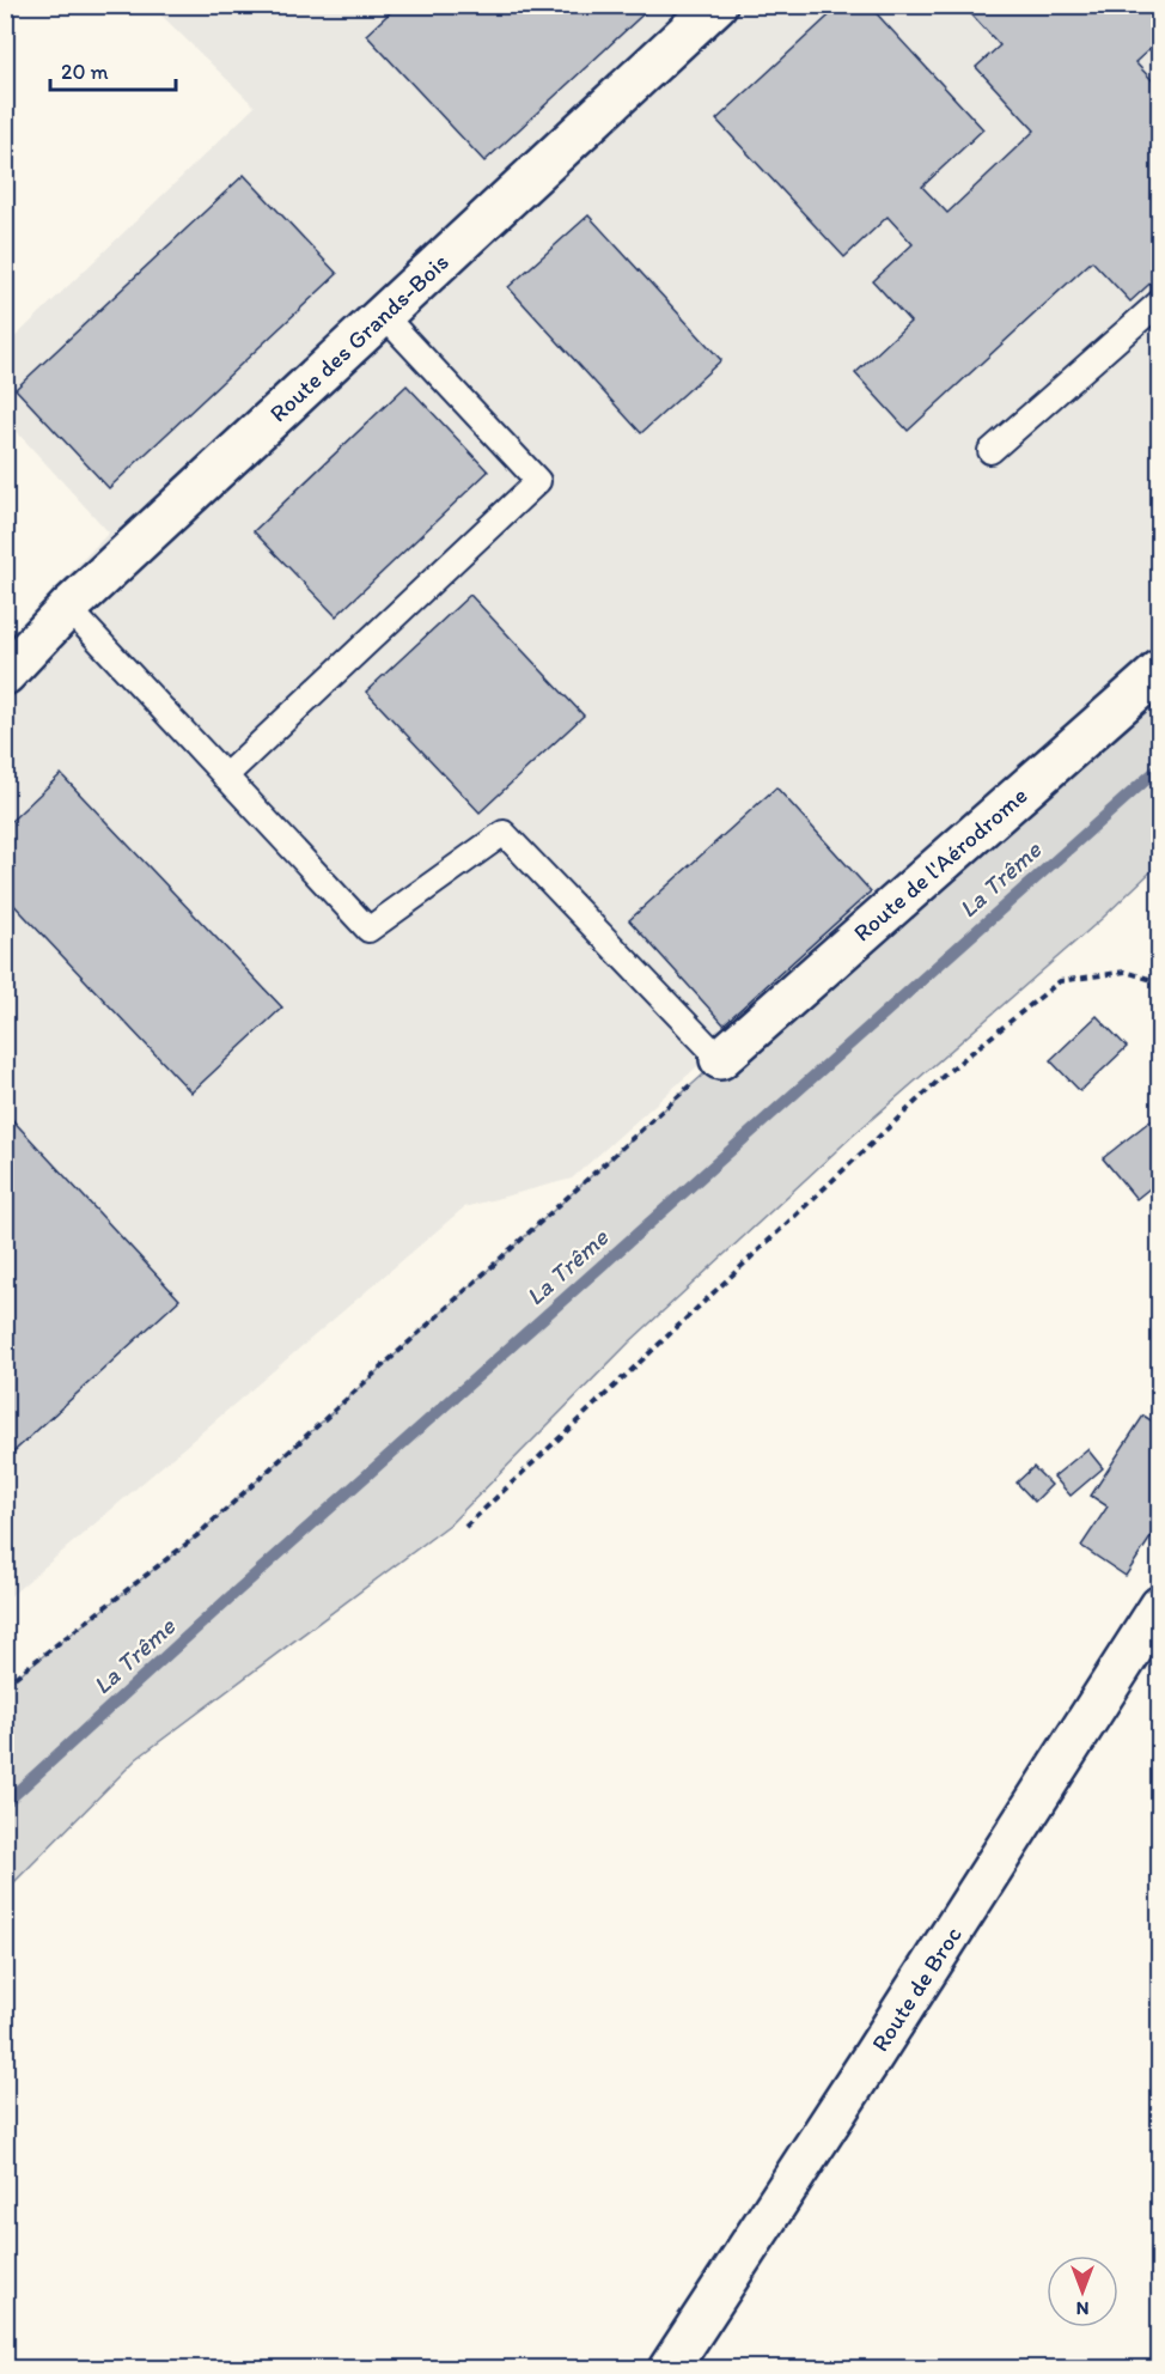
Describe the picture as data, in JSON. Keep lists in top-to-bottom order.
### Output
{
  "streets": {
    "street": ["Route des Grands-Bois", "Route de l'Aérodrome", "Route de Broc"]
  },
  "water": ["La Trême"],
  "scale_bar": "20 m",
  "north": "bottom"
}
